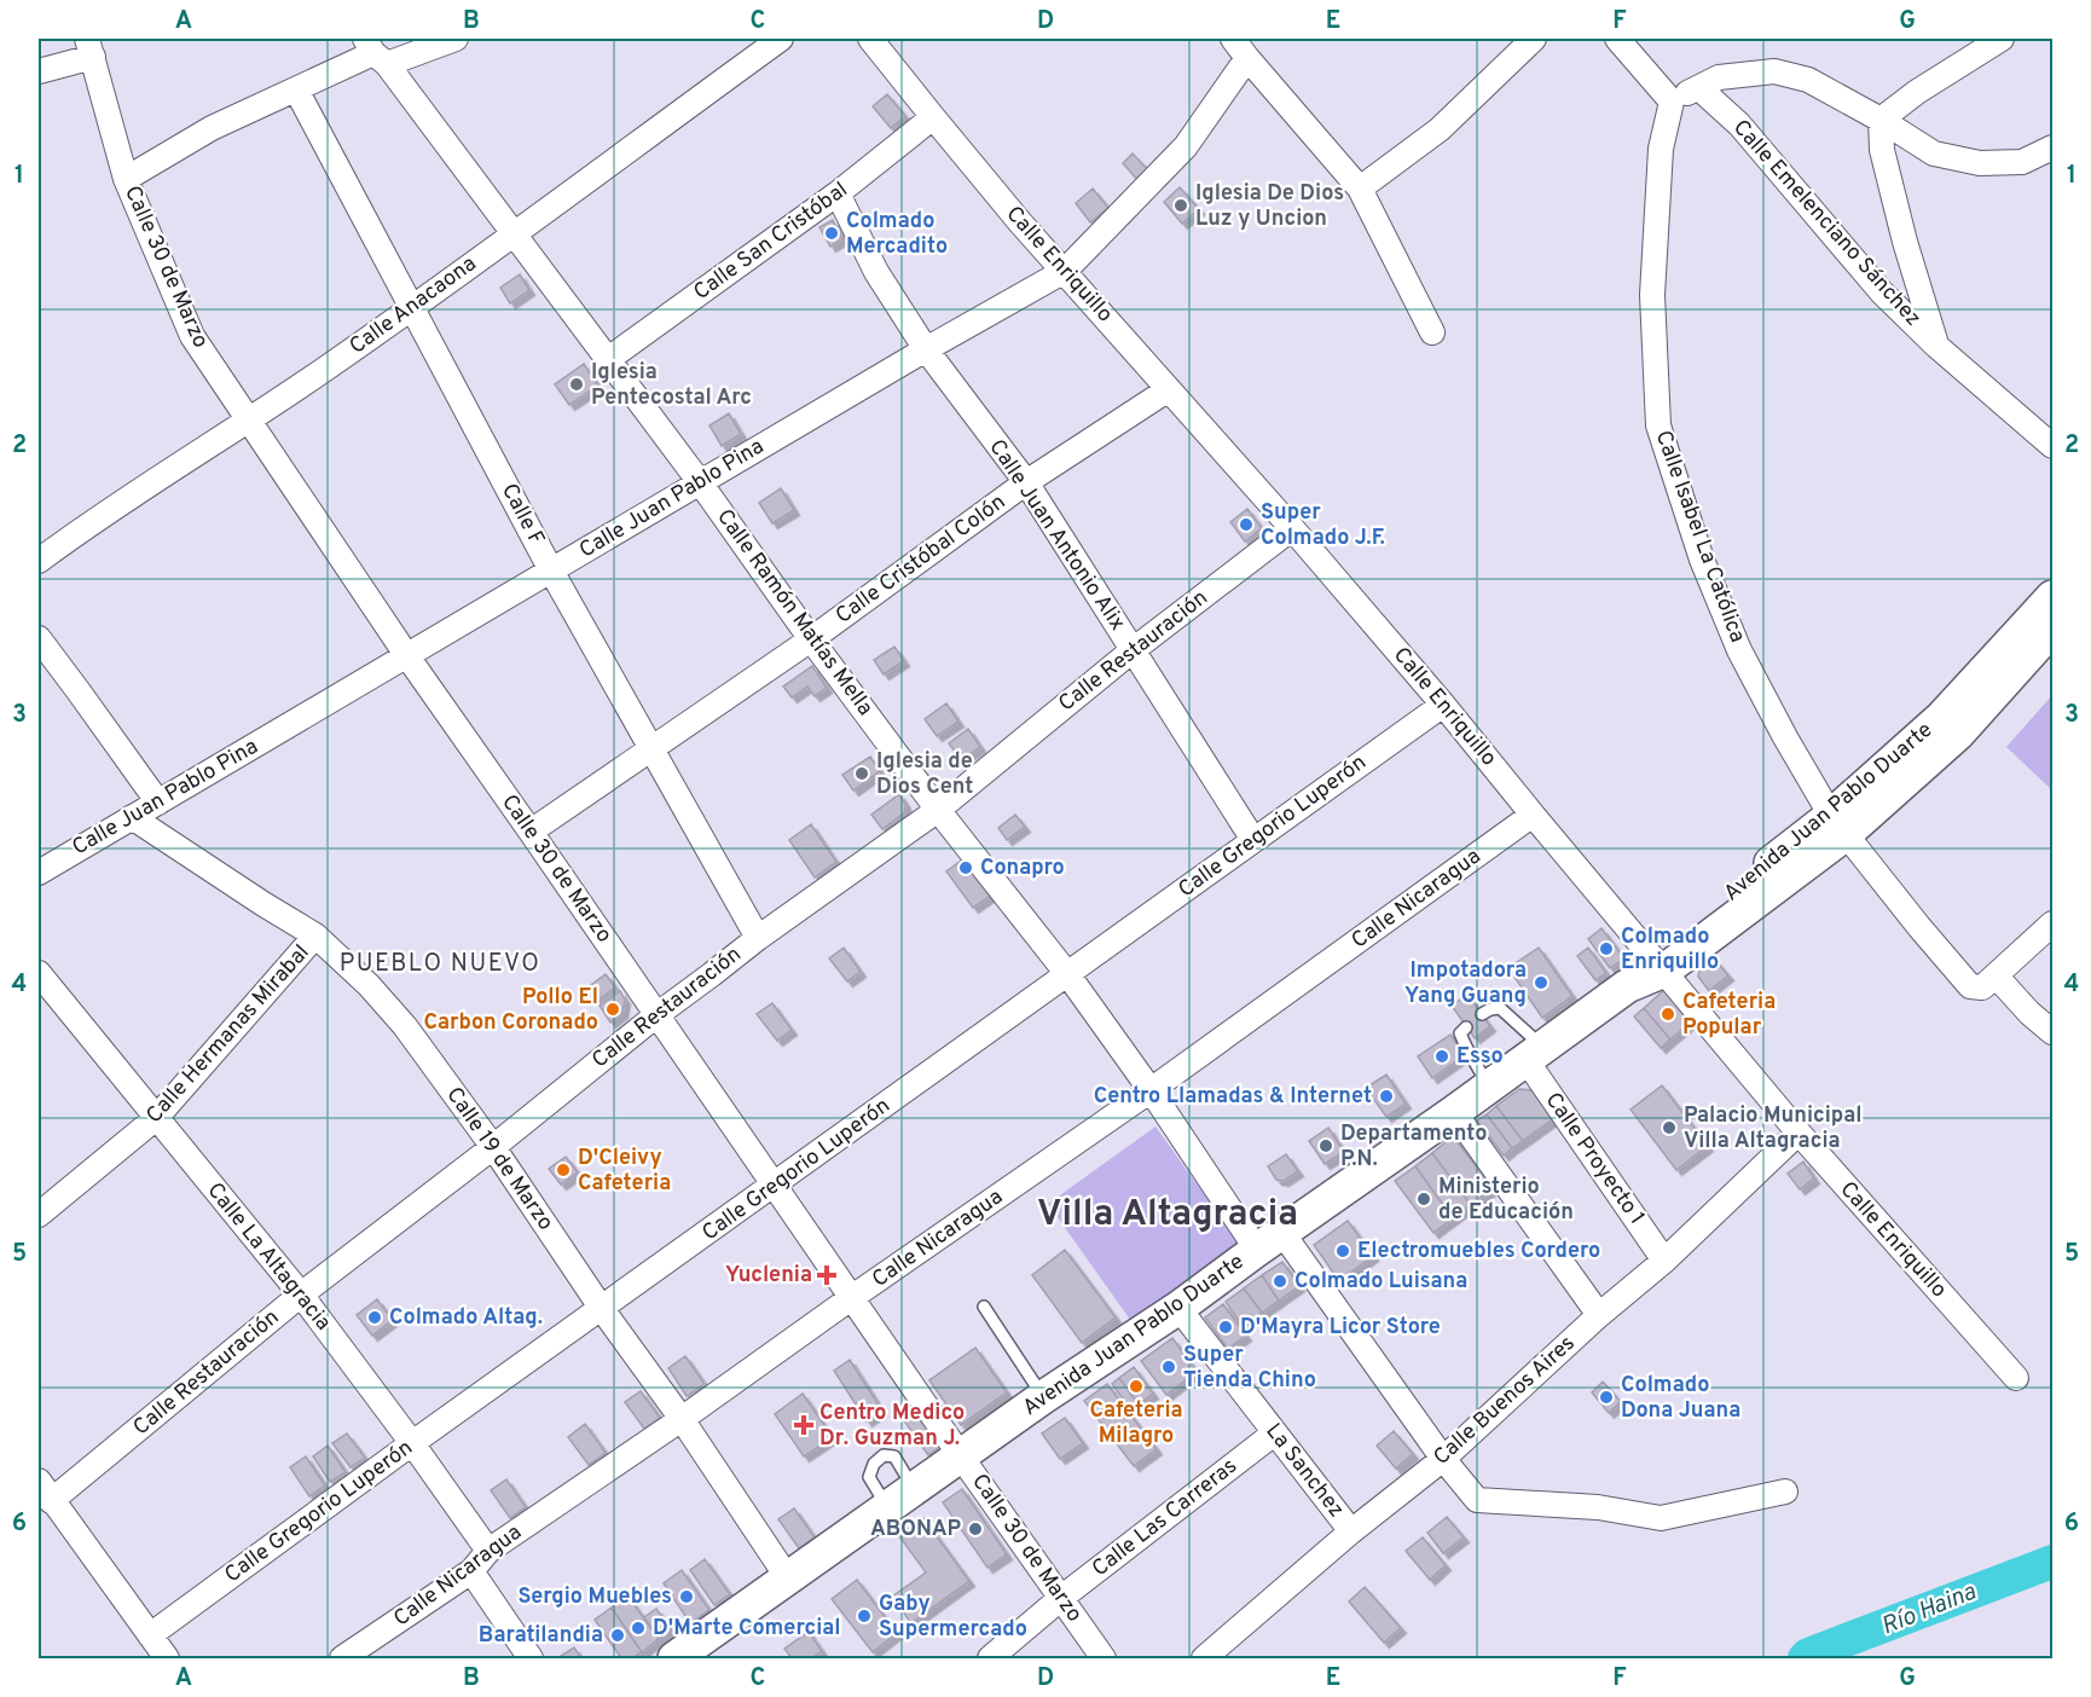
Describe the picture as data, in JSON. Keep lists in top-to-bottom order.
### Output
{
  "streets": {
    "main road": ["Avenida Juan Pablo Duarte"],
    "street": [
      "Calle Emelenciano Sánchez",
      "Calle San Cristóbal",
      "Calle Enriquillo",
      "Calle 30 de Marzo",
      "Calle Anacaona",
      "Calle Juan Pablo Pina",
      "Calle F",
      "Calle Juan Antonio Alix",
      "Calle Isabel La Católica",
      "Calle Cristóbal Colón",
      "Calle Ramón Matías Mella",
      "Calle Restauración",
      "Calle Gregorio Luperón",
      "Calle Nicaragua",
      "Calle Hermanas Mirabal",
      "Calle 19 de Marzo",
      "Calle Proyecto 1",
      "Calle La Altagracia",
      "Calle Buenos Aires",
      "La Sanchez",
      "Calle Las Carreras"
    ]
  },
  "crossings": [
    ["Calle San Cristóbal", "Calle Enriquillo"],
    ["Calle San Cristóbal", "Calle Juan Antonio Alix"],
    ["Calle San Cristóbal", "Calle Ramón Matías Mella"],
    ["Calle Enriquillo", "Calle Juan Pablo Pina"],
    ["Calle Enriquillo", "Calle Cristóbal Colón"],
    ["Calle Enriquillo", "Calle Restauración"],
    ["Calle Enriquillo", "Avenida Juan Pablo Duarte"],
    ["Calle Enriquillo", "Calle Gregorio Luperón"],
    ["Calle Enriquillo", "Calle Nicaragua"],
    ["Calle Enriquillo", "Calle Buenos Aires"],
    ["Calle 30 de Marzo", "Calle Anacaona"],
    ["Calle 30 de Marzo", "Calle Juan Pablo Pina"],
    ["Calle 30 de Marzo", "Calle Cristóbal Colón"],
    ["Calle 30 de Marzo", "Calle Restauración"],
    ["Calle 30 de Marzo", "Avenida Juan Pablo Duarte"],
    ["Calle 30 de Marzo", "Calle Gregorio Luperón"],
    ["Calle 30 de Marzo", "Calle Nicaragua"],
    ["Calle 30 de Marzo", "Calle Las Carreras"],
    ["Calle Anacaona", "Calle F"],
    ["Calle Anacaona", "Calle Ramón Matías Mella"],
    ["Calle Juan Pablo Pina", "Calle F"],
    ["Calle Juan Pablo Pina", "Calle Juan Antonio Alix"],
    ["Calle Juan Pablo Pina", "Calle Ramón Matías Mella"],
    ["Calle Juan Pablo Pina", "Calle 19 de Marzo"],
    ["Calle F", "Calle Cristóbal Colón"],
    ["Calle F", "Calle Restauración"],
    ["Calle Juan Antonio Alix", "Calle Cristóbal Colón"],
    ["Calle Juan Antonio Alix", "Calle Restauración"],
    ["Calle Juan Antonio Alix", "Calle Gregorio Luperón"],
    ["Calle Isabel La Católica", "Avenida Juan Pablo Duarte"],
    ["Calle Cristóbal Colón", "Calle Ramón Matías Mella"],
    ["Calle Ramón Matías Mella", "Calle Restauración"],
    ["Calle Ramón Matías Mella", "Avenida Juan Pablo Duarte"],
    ["Calle Ramón Matías Mella", "Calle Gregorio Luperón"],
    ["Calle Ramón Matías Mella", "Calle Nicaragua"],
    ["Calle Ramón Matías Mella", "Calle Buenos Aires"],
    ["Calle Restauración", "Calle 19 de Marzo"],
    ["Calle Restauración", "Calle La Altagracia"],
    ["Avenida Juan Pablo Duarte", "Calle 19 de Marzo"],
    ["Avenida Juan Pablo Duarte", "Calle Proyecto 1"],
    ["Avenida Juan Pablo Duarte", "La Sanchez"],
    ["Calle Gregorio Luperón", "Calle 19 de Marzo"],
    ["Calle Gregorio Luperón", "Calle La Altagracia"],
    ["Calle Nicaragua", "Calle 19 de Marzo"],
    ["Calle Nicaragua", "Calle La Altagracia"],
    ["Calle Hermanas Mirabal", "Calle 19 de Marzo"],
    ["Calle Hermanas Mirabal", "Calle La Altagracia"],
    ["Calle Proyecto 1", "Calle Buenos Aires"],
    ["Calle Buenos Aires", "La Sanchez"],
    ["La Sanchez", "Calle Las Carreras"]
  ],
  "districts": ["PUEBLO NUEVO", "Villa Altagracia"],
  "water": ["Río Haina"],
  "places": {
    "other": [
      "Iglesia De Dios Luz y Uncion",
      "Colmado Mercadito",
      "Iglesia Pentecostal Arc",
      "Super Colmado J.F.",
      "Iglesia de Dios Cent",
      "Conapro",
      "Colmado Enriquillo",
      "Impotadora Yang Guang",
      "Pollo El Carbon Coronado",
      "Cafeteria Popular",
      "Esso",
      "Centro Llamadas & Internet",
      "Palacio Municipal Villa Altagracia",
      "Departamento P.N.",
      "D'Cleivy Cafeteria",
      "Ministerio de Educación",
      "Electromuebles Cordero",
      "Colmado Luisana",
      "Colmado Altag.",
      "D'Mayra Licor Store",
      "Super Tienda Chino",
      "Cafeteria Milagro",
      "Colmado Dona Juana",
      "ABONAP",
      "Sergio Muebles",
      "Gaby Supermercado",
      "D'Marte Comercial",
      "Baratilandia"
    ],
    "health": ["Yuclenia", "Centro Medico Dr. Guzman J."]
  },
  "grid": {
    "columns": [
      "A",
      "B",
      "C",
      "D",
      "E",
      "F",
      "G"
    ],
    "rows": [
      "1",
      "2",
      "3",
      "4",
      "5",
      "6"
    ]
  }
}
